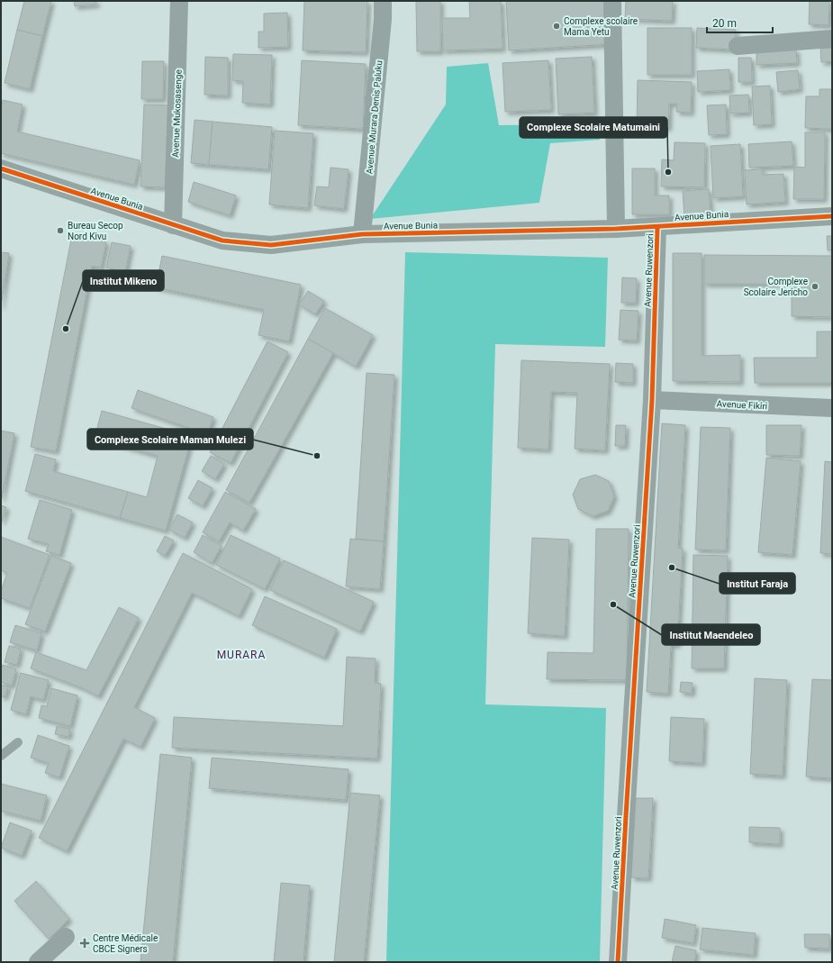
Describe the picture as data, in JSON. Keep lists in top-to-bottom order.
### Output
{
  "streets": {
    "street": [
      "Avenue Mukosasenge",
      "Avenue Murara Denis Paluku",
      "Avenue Bunia",
      "Avenue Ruwenzori",
      "Avenue Fikiri"
    ]
  },
  "crossings": [
    ["Avenue Mukosasenge", "Avenue Bunia"],
    ["Avenue Murara Denis Paluku", "Avenue Bunia"],
    ["Avenue Bunia", "Avenue Ruwenzori"],
    ["Avenue Ruwenzori", "Avenue Fikiri"]
  ],
  "districts": ["MURARA"],
  "places": {
    "other": [
      "Complexe scolaire Mama Yetu",
      "Complexe Scolaire Matumaini",
      "Bureau Secop Nord Kivu",
      "Complexe Scolaire Jericho",
      "Institut Mikeno",
      "Complexe Scolaire Maman Mulezi",
      "Institut Faraja",
      "Institut Maendeleo"
    ],
    "health": ["Centre Médicale CBCE Signers"]
  },
  "scale_bar": "20 m"
}
